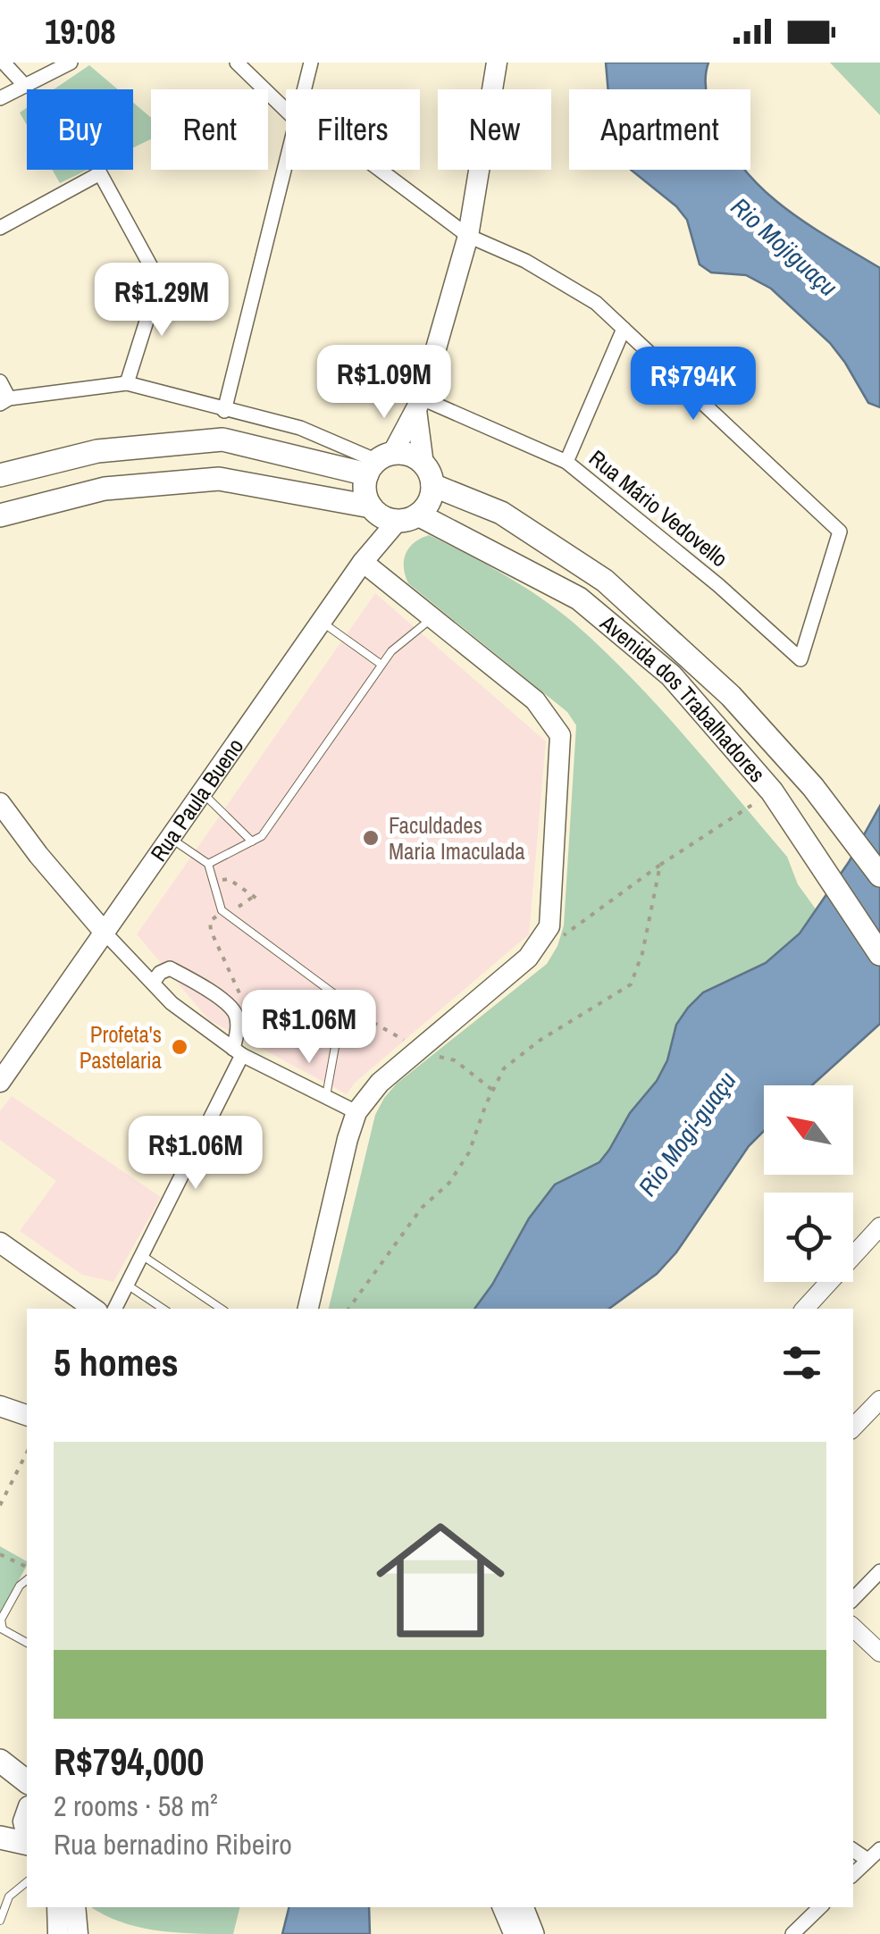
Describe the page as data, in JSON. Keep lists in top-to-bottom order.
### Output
{
  "streets": {
    "main road": ["Avenida dos Trabalhadores", "Rua Paula Bueno"],
    "street": ["Rua Mário Vedovello"]
  },
  "crossings": [
    ["Avenida dos Trabalhadores", "Rua Paula Bueno"]
  ],
  "water": ["Rio Mojiguaçu", "Rio Mogi-guaçu"],
  "places": ["Faculdades Maria Imaculada", "Profeta's Pastelaria"],
  "north": "top left",
  "page": {
    "status": "19:08",
    "chip": [
      "Buy",
      "Rent",
      "Filters",
      "New",
      "Apartment"
    ],
    "price": [
      "R$1.29M",
      "R$1.09M",
      "R$794K",
      "R$1.06M",
      "R$1.06M"
    ],
    "heading": "5 homes",
    "list": [
      {
        "name": "R$794,000",
        "note": "2 rooms · 58 m² · Rua bernadino Ribeiro"
      }
    ]
  }
}
